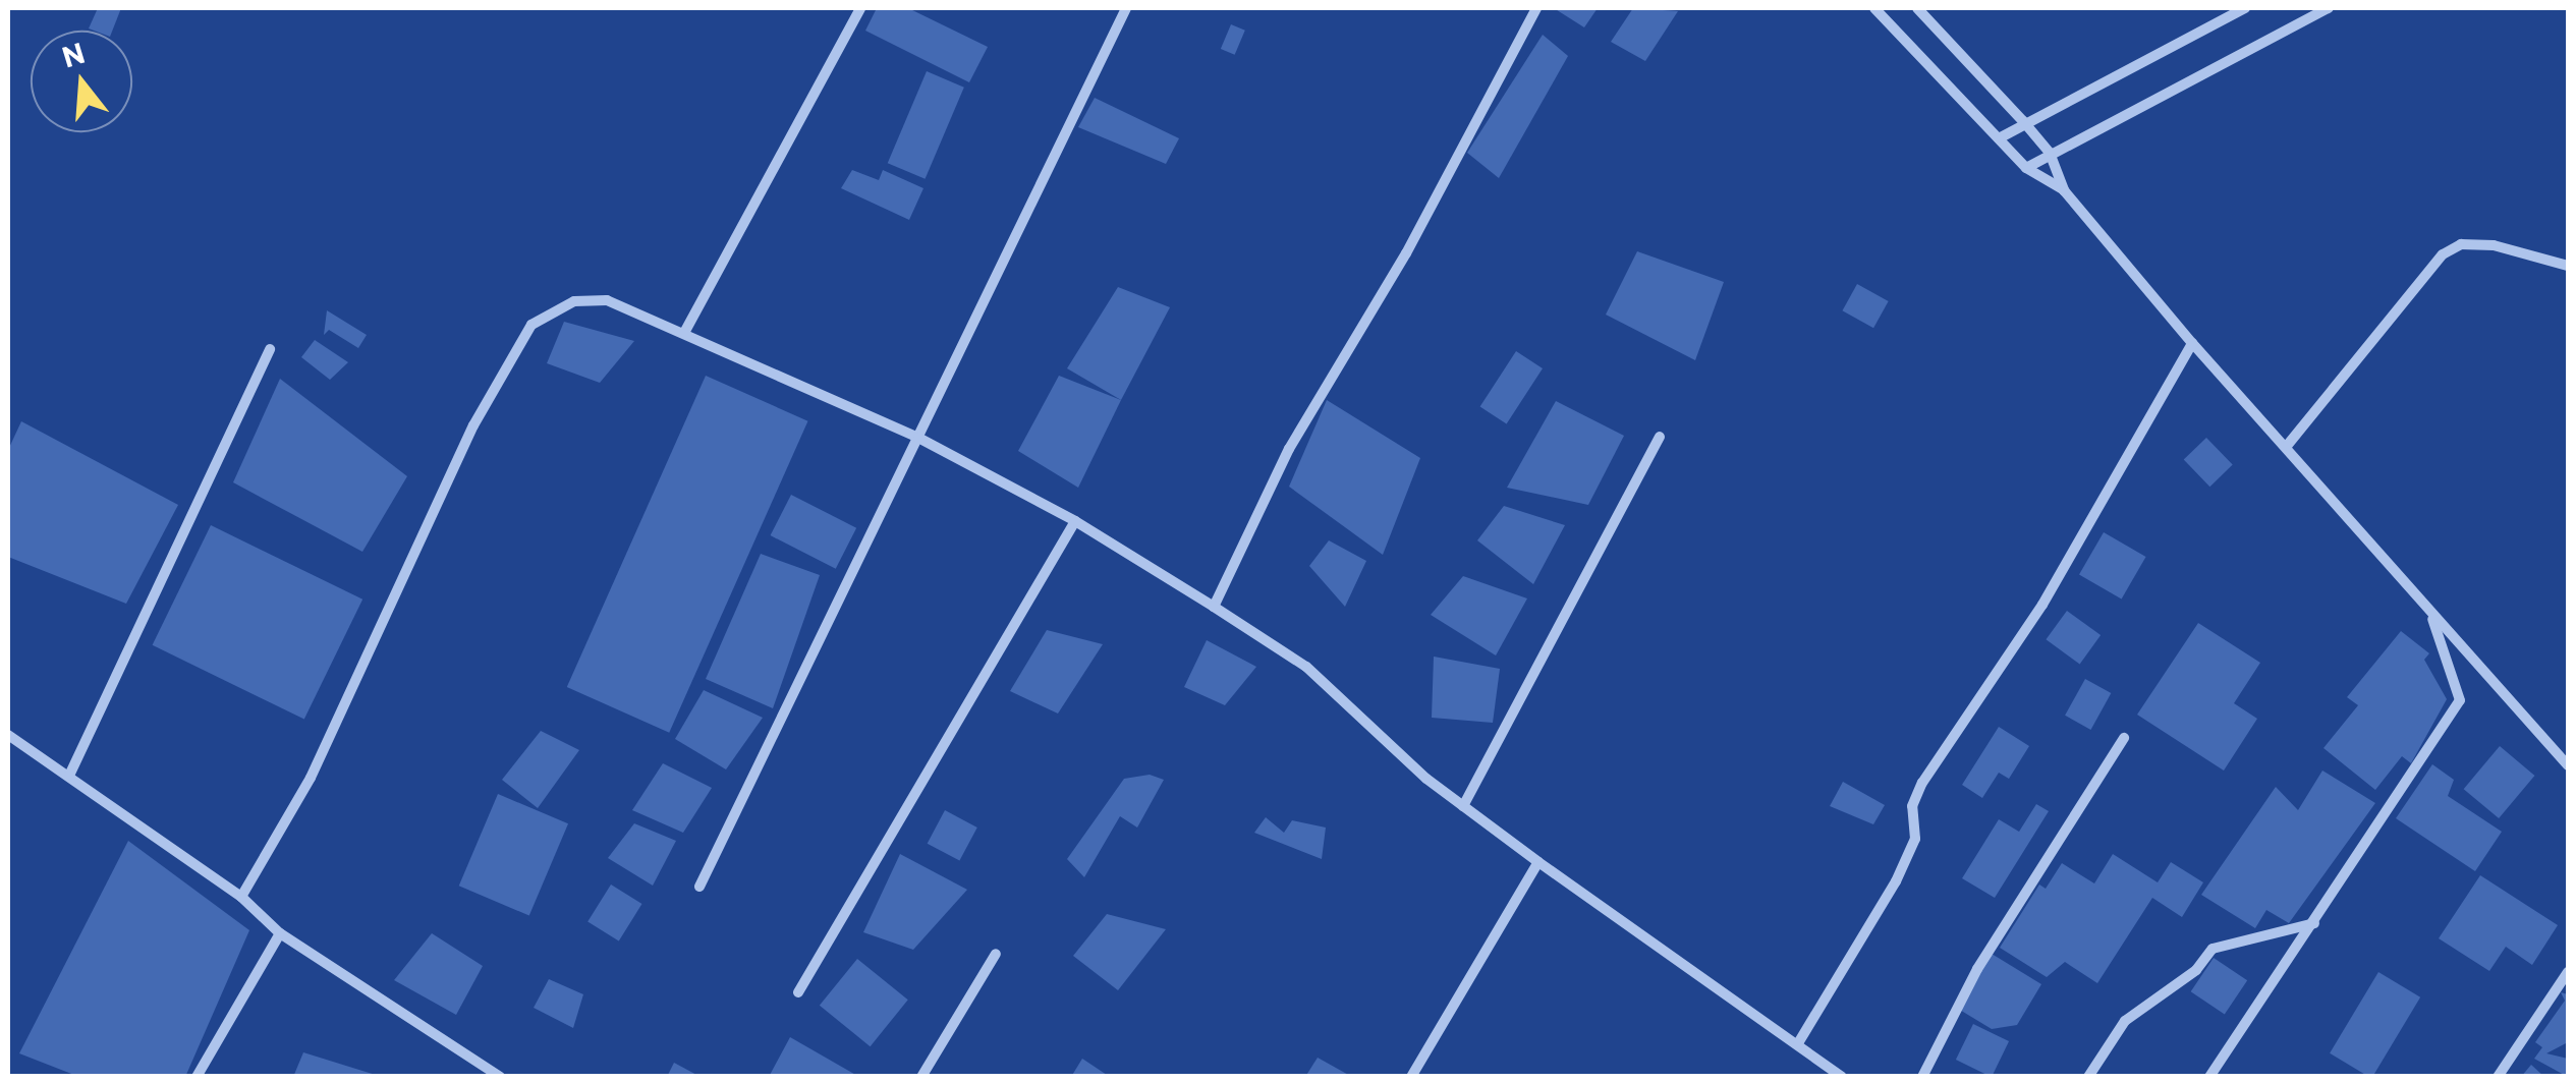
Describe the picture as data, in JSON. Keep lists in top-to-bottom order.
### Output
{
  "north": "top"
}
